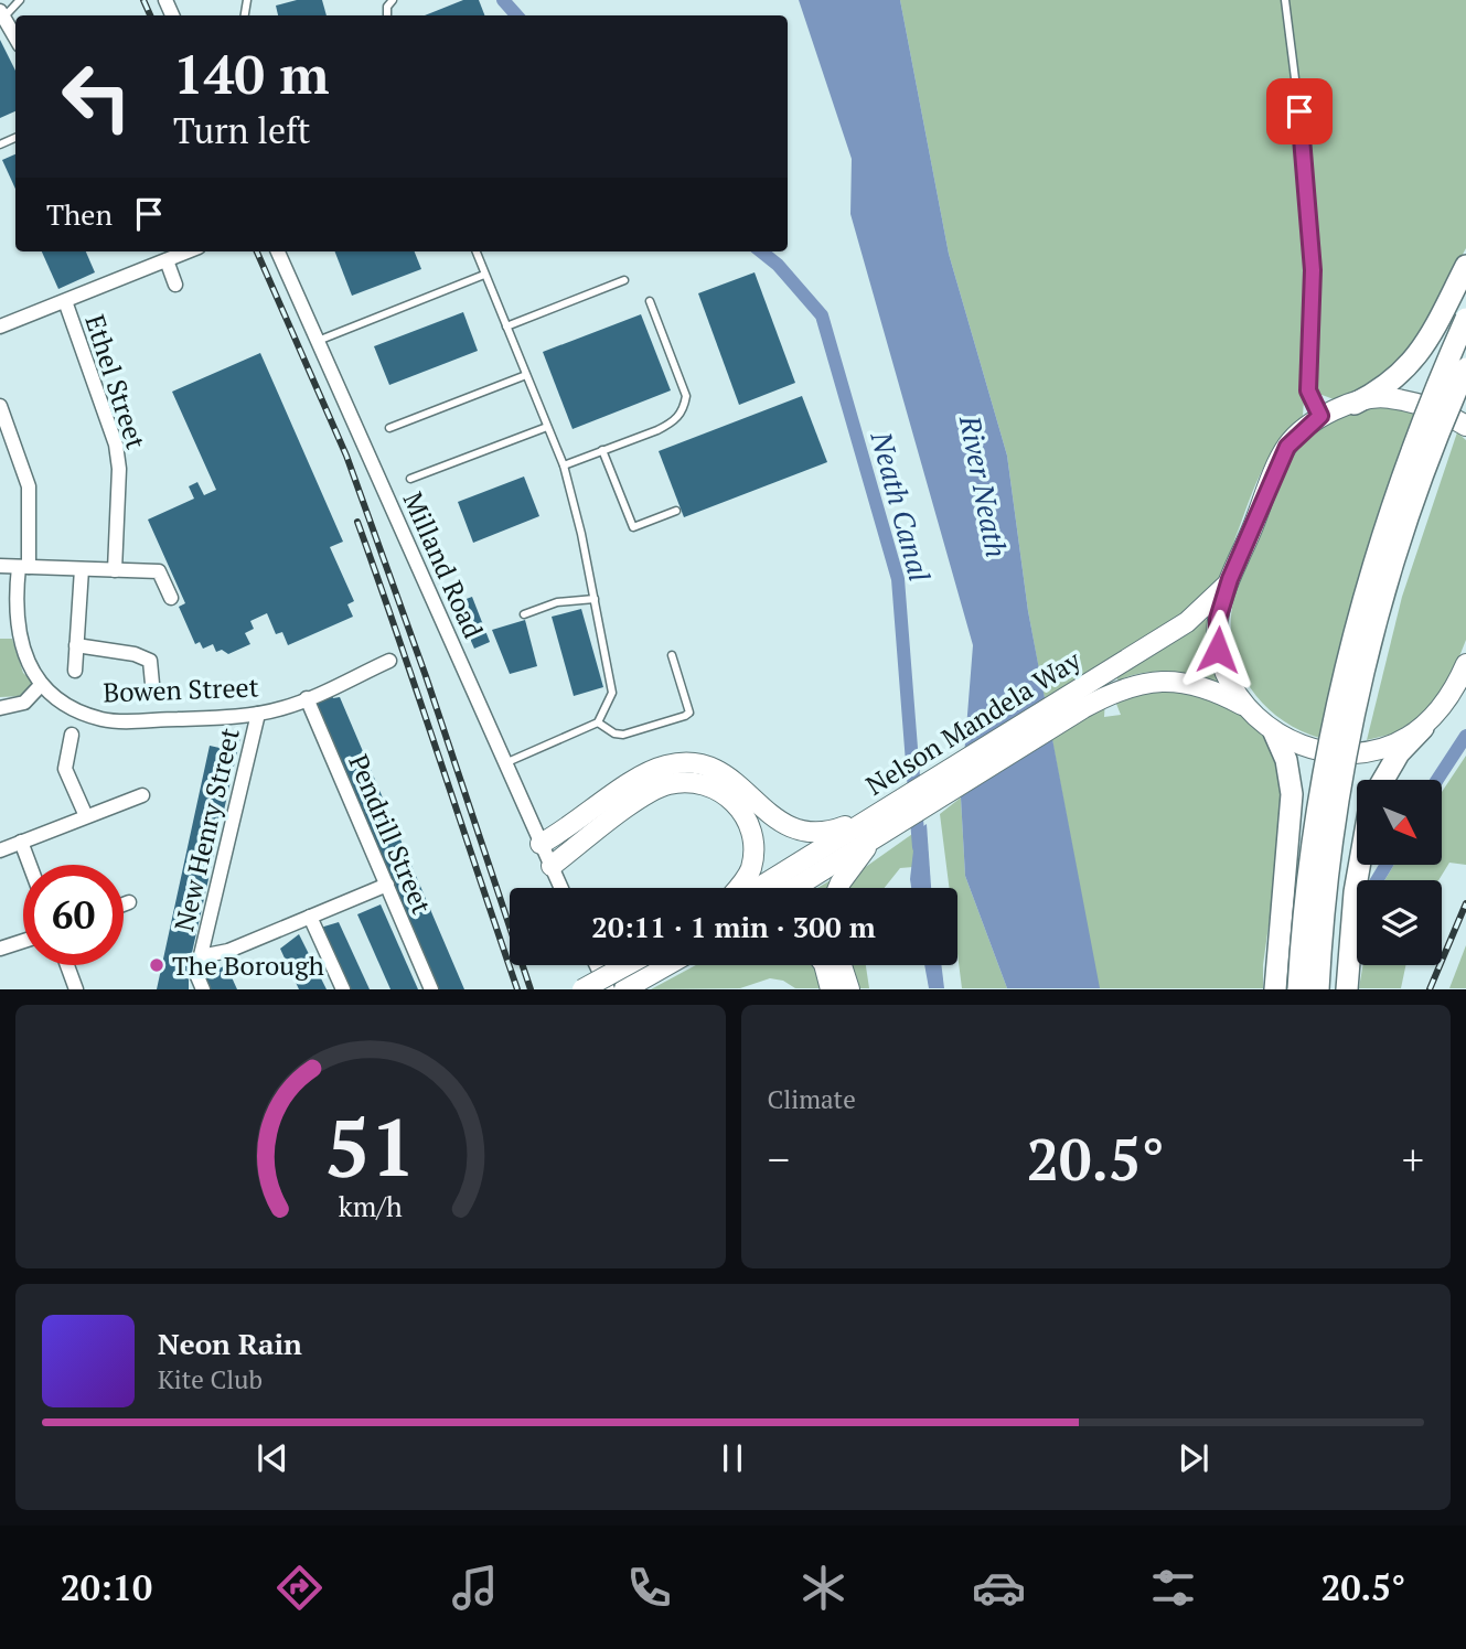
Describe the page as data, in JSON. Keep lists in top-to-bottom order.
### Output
{
  "streets": {
    "main road": ["Nelson Mandela Way"],
    "street": [
      "Ethel Street",
      "Milland Road",
      "Bowen Street",
      "New Henry Street",
      "Pendrill Street"
    ]
  },
  "crossings": [
    ["Bowen Street", "New Henry Street"],
    ["Bowen Street", "Pendrill Street"]
  ],
  "water": ["River Neath", "Neath Canal"],
  "places": ["The Borough"],
  "north": "bottom right",
  "page": {
    "turn": ["140 m", "Turn left"],
    "then": "Then",
    "limit": "60",
    "trip": "20:11 · 1 min · 300 m",
    "tile": "Climate",
    "heat": ["−", "20.5°", "+"],
    "song": ["Neon Rain", "Kite Club"],
    "tabs": ["20:10", "20.5°"],
    "gauge": ["51", "km/h"]
  }
}
